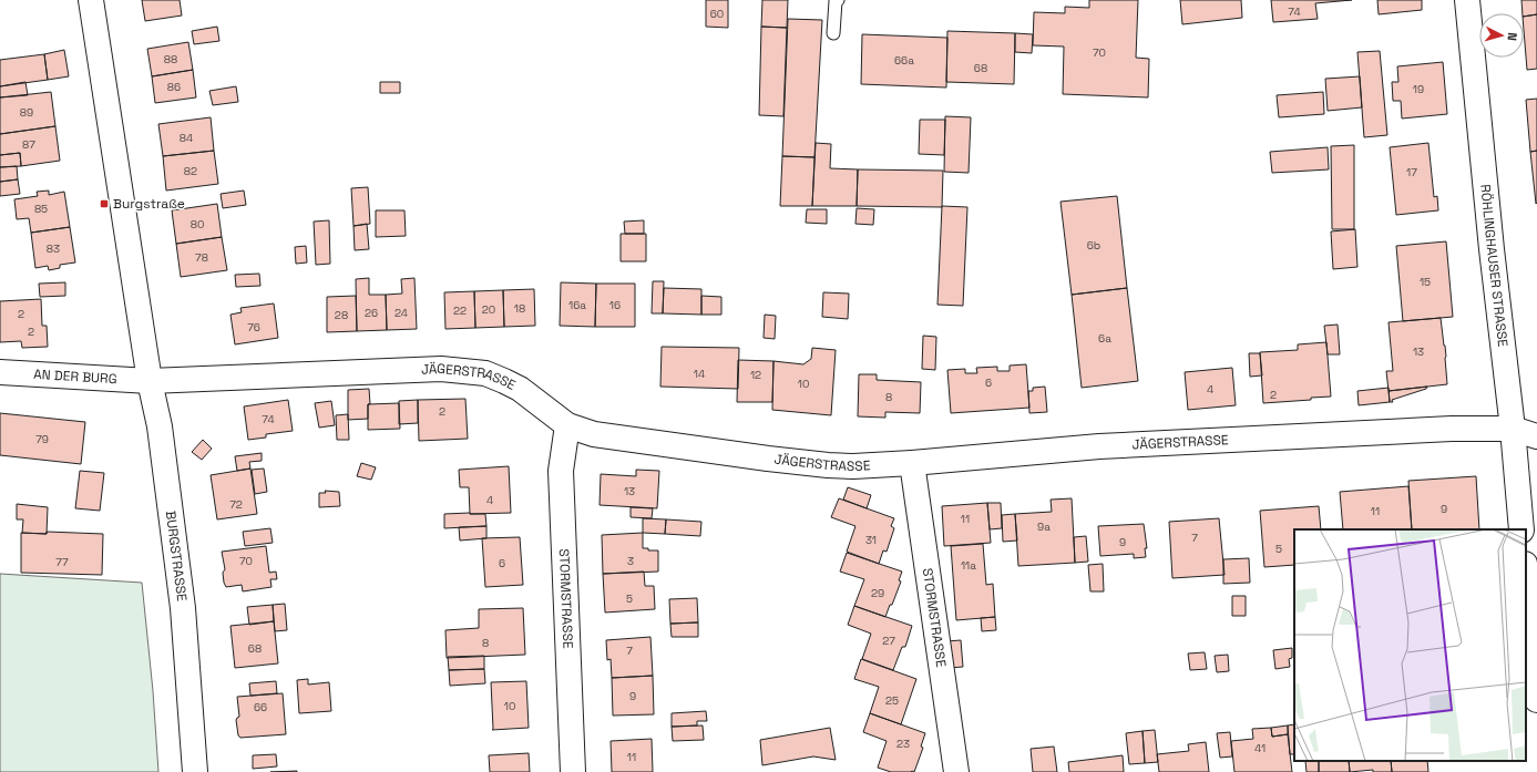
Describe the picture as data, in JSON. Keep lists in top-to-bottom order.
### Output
{
  "streets": {
    "street": [
      "RÖHLINGHAUSER STRASSE",
      "AN DER BURG",
      "JÄGERSTRASSE",
      "BURGSTRASSE",
      "STORMSTRASSE"
    ]
  },
  "crossings": [
    ["RÖHLINGHAUSER STRASSE", "JÄGERSTRASSE"],
    ["AN DER BURG", "JÄGERSTRASSE"],
    ["AN DER BURG", "BURGSTRASSE"],
    ["JÄGERSTRASSE", "BURGSTRASSE"],
    ["JÄGERSTRASSE", "STORMSTRASSE"]
  ],
  "places": {
    "transit": ["Burgstraße"]
  },
  "house_numbers": [
    "74",
    "60",
    "70",
    "88",
    "66a",
    "68",
    "86",
    "19",
    "89",
    "84",
    "87",
    "82",
    "17",
    "85",
    "80",
    "6b",
    "83",
    "78",
    "15",
    "16a",
    "16",
    "18",
    "20",
    "22",
    "26",
    "24",
    "2",
    "28",
    "76",
    "2",
    "6a",
    "13",
    "14",
    "12",
    "6",
    "10",
    "4",
    "2",
    "8",
    "2",
    "74",
    "79",
    "13",
    "4",
    "72",
    "9",
    "11",
    "11",
    "9a",
    "7",
    "31",
    "9",
    "5",
    "70",
    "3",
    "77",
    "6",
    "11a",
    "29",
    "5",
    "27",
    "8",
    "68",
    "7",
    "9",
    "25",
    "10",
    "66",
    "23",
    "41",
    "11"
  ],
  "north": "right"
}
